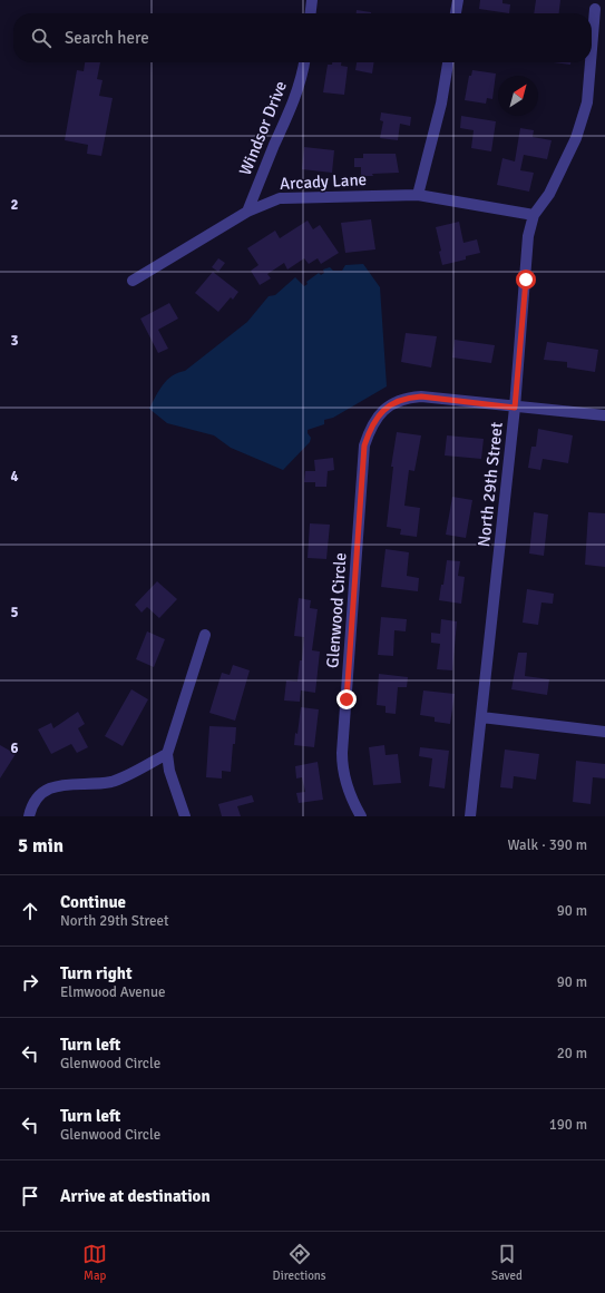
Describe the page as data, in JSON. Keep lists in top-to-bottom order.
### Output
{
  "streets": {
    "street": [
      "Windsor Drive",
      "Arcady Lane",
      "North 29th Street",
      "Glenwood Circle"
    ]
  },
  "crossings": [
    ["Windsor Drive", "Arcady Lane"],
    ["Arcady Lane", "North 29th Street"],
    ["North 29th Street", "Glenwood Circle"]
  ],
  "north": "top right",
  "page": {
    "search": "Search here",
    "heading": ["5 min", "Walk · 390 m"],
    "list": [
      ["Continue", "North 29th Street", "90 m"],
      ["Turn right", "Elmwood Avenue", "90 m"],
      ["Turn left", "Glenwood Circle", "20 m"],
      ["Turn left", "Glenwood Circle", "190 m"],
      "Arrive at destination"
    ],
    "nav": ["Map", "Directions", "Saved"]
  },
  "grid": {
    "rows": [
      "2",
      "3",
      "4",
      "5",
      "6"
    ]
  }
}
